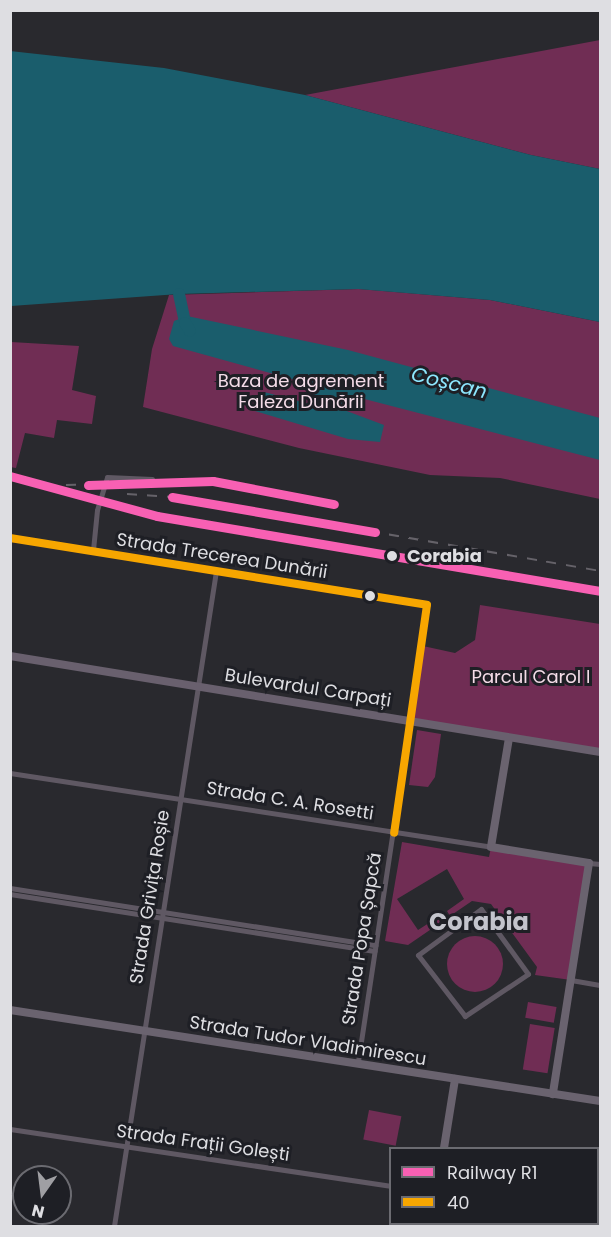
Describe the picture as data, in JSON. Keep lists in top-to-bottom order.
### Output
{
  "streets": {
    "main road": ["Bulevardul Carpați"],
    "street": [
      "Strada Trecerea Dunării",
      "Strada C. A. Rosetti",
      "Strada Grivița Roșie",
      "Strada Popa Șapcă",
      "Strada Tudor Vladimirescu",
      "Strada Frații Golești"
    ]
  },
  "crossings": [
    ["Strada Trecerea Dunării", "Strada Grivița Roșie"],
    ["Strada Trecerea Dunării", "Strada Popa Șapcă"],
    ["Bulevardul Carpați", "Strada Grivița Roșie"],
    ["Bulevardul Carpați", "Strada Popa Șapcă"],
    ["Strada C. A. Rosetti", "Strada Grivița Roșie"],
    ["Strada C. A. Rosetti", "Strada Popa Șapcă"],
    ["Strada Grivița Roșie", "Strada Tudor Vladimirescu"],
    ["Strada Grivița Roșie", "Strada Frații Golești"],
    ["Strada Popa Șapcă", "Strada Tudor Vladimirescu"]
  ],
  "districts": ["Corabia"],
  "water": ["Coșcan"],
  "parks": ["Baza de agrement Faleza Dunării", "Parcul Carol I"],
  "places": ["Corabia"],
  "lines": ["rail line R1", "transit line 40"],
  "legend": ["Railway R1", "40"],
  "north": "bottom"
}
